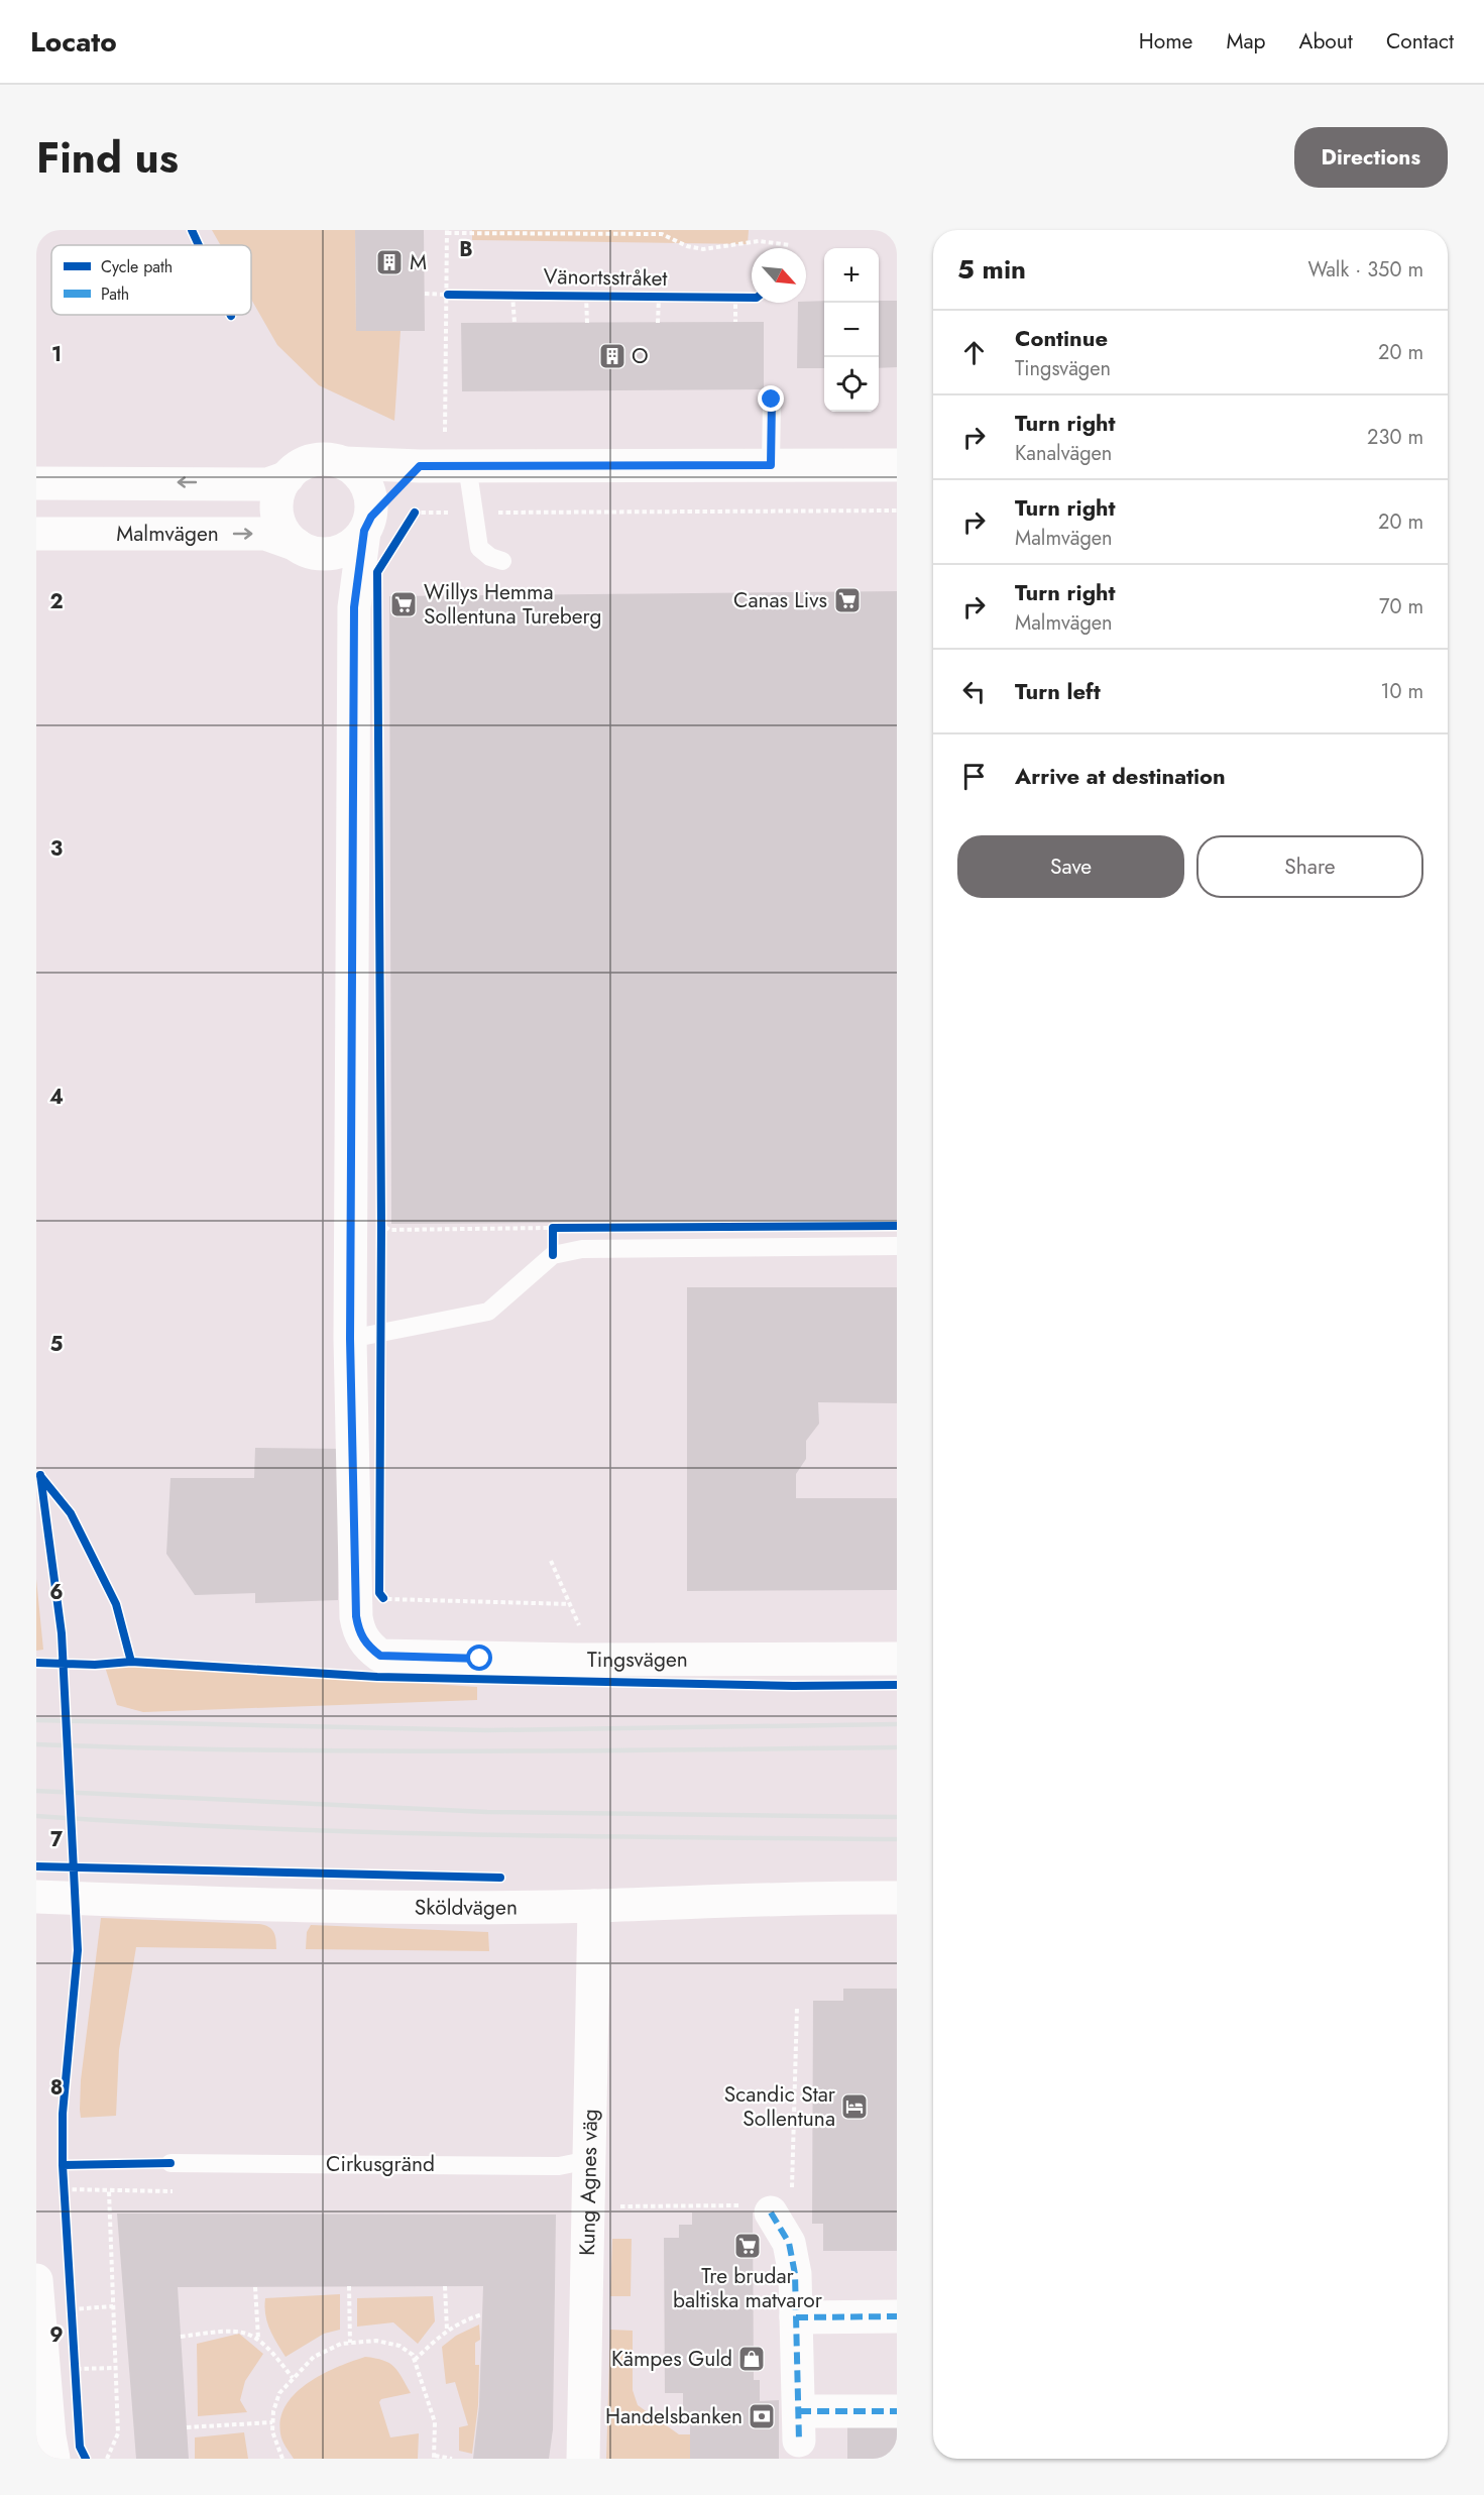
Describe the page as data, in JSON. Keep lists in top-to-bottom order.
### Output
{
  "streets": {
    "street": [
      "Malmvägen",
      "Tingsvägen",
      "Sköldvägen",
      "Kung Agnes väg"
    ],
    "lane": ["Cirkusgränd"],
    "cycle path": ["Vänortsstråket"]
  },
  "crossings": [
    ["Sköldvägen", "Kung Agnes väg"],
    ["Cirkusgränd", "Kung Agnes väg"]
  ],
  "places": {
    "building": ["M", "O"],
    "supermarket": ["Canas Livs", "Willys Hemma Sollentuna Tureberg", "Tre brudar baltiska matvaror"],
    "hotel": ["Scandic Star Sollentuna"],
    "shop": ["Kämpes Guld"],
    "bank": ["Handelsbanken"]
  },
  "legend": ["Cycle path", "Path"],
  "north": "bottom right",
  "page": {
    "header": "Locato",
    "nav": [
      "Home",
      "Map",
      "About",
      "Contact"
    ],
    "title": "Find us",
    "buttons": [
      "Directions",
      ["Save", "Share"]
    ],
    "heading": ["5 min", "Walk · 350 m"],
    "map_buttons": ["+", "−"],
    "list": [
      ["Continue", "Tingsvägen", "20 m"],
      ["Turn right", "Kanalvägen", "230 m"],
      ["Turn right", "Malmvägen", "20 m"],
      ["Turn right", "Malmvägen", "70 m"],
      ["Turn left", "10 m"],
      "Arrive at destination"
    ]
  },
  "grid": {
    "columns": ["B"],
    "rows": [
      "1",
      "2",
      "3",
      "4",
      "5",
      "6",
      "7",
      "8",
      "9"
    ]
  }
}
